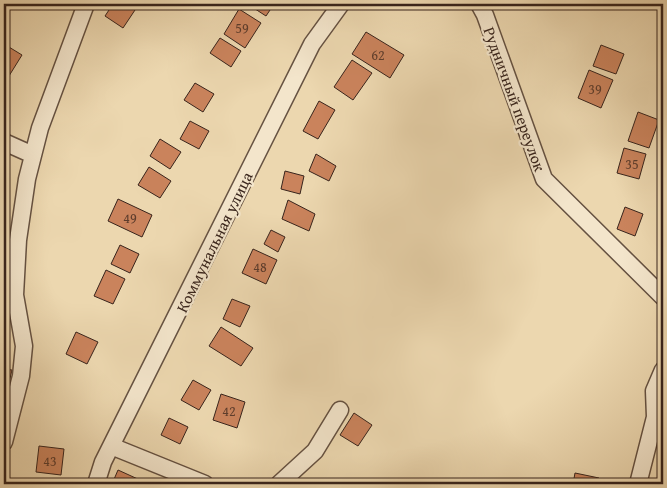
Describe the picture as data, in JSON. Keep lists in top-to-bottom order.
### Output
{
  "streets": {
    "street": ["Рудничный переулок", "Коммунальная улица"]
  },
  "house_numbers": [
    "59",
    "62",
    "39",
    "35",
    "49",
    "48",
    "42",
    "43"
  ]
}
